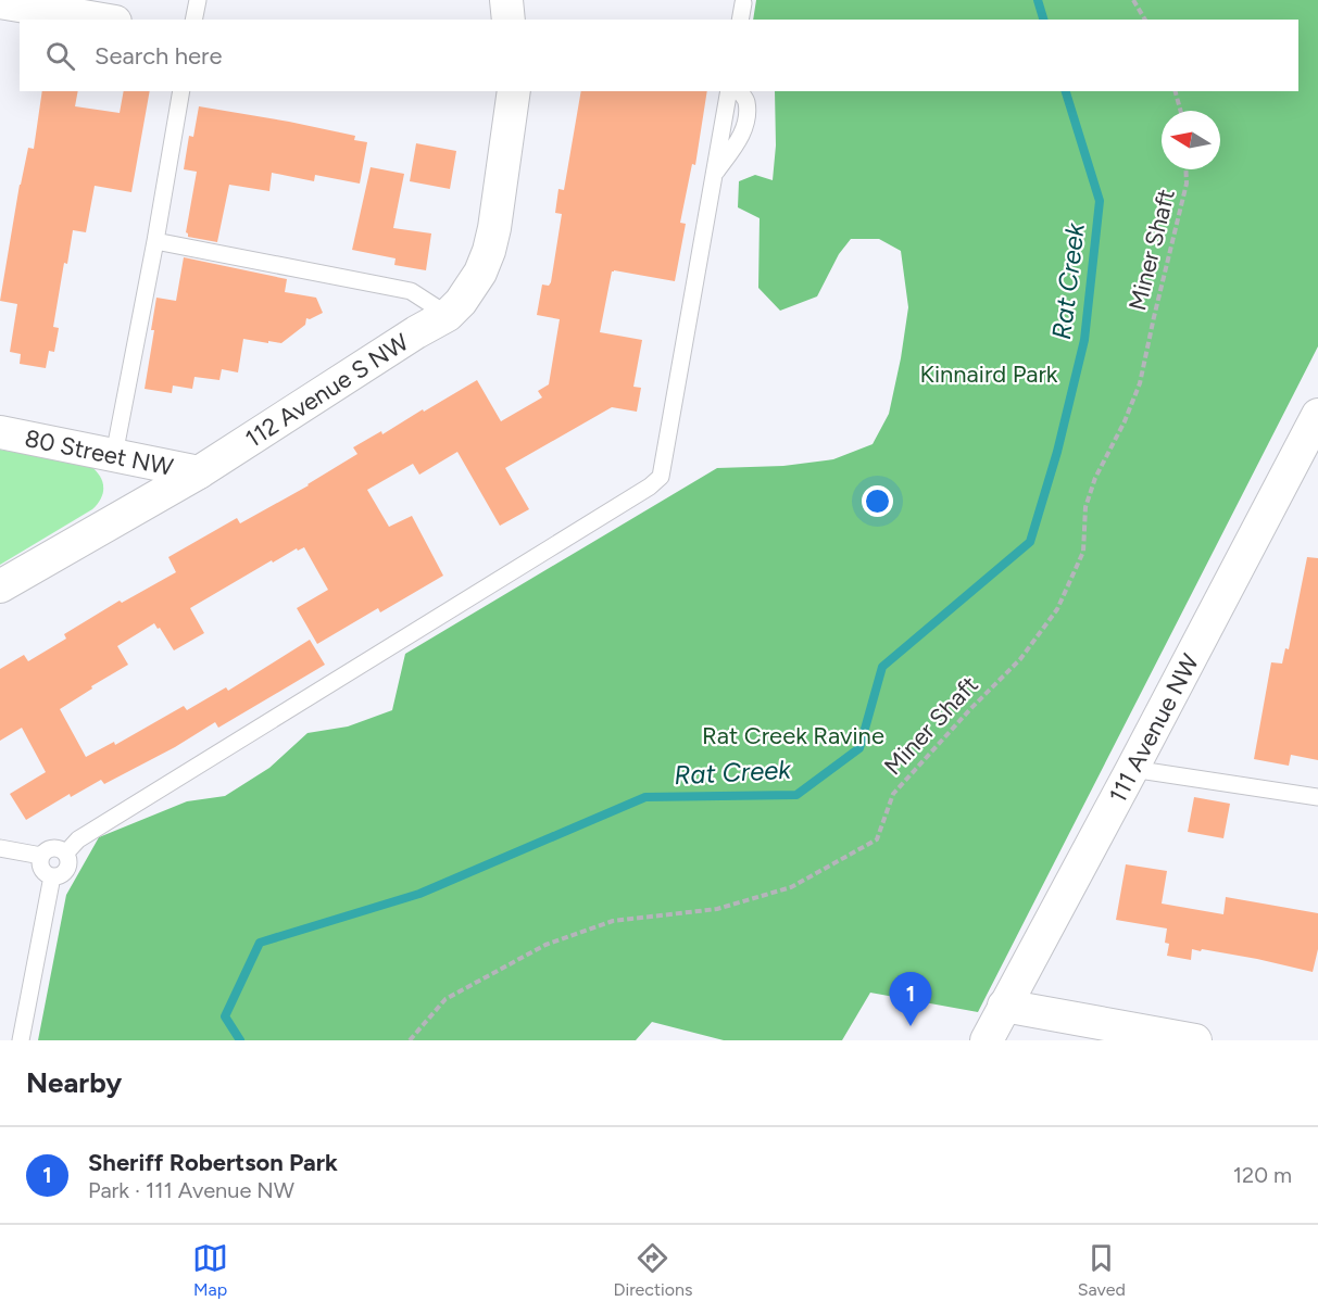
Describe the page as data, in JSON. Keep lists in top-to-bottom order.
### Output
{
  "streets": {
    "street": ["112 Avenue S NW", "80 Street NW", "111 Avenue NW"],
    "path": ["Miner Shaft"]
  },
  "crossings": [
    ["112 Avenue S NW", "80 Street NW"]
  ],
  "water": ["Rat Creek"],
  "parks": ["Kinnaird Park", "Rat Creek Ravine"],
  "north": "left",
  "page": {
    "search": "Search here",
    "pins": "1",
    "heading": "Nearby",
    "list": [
      {
        "mark": "1",
        "name": "Sheriff Robertson Park",
        "note": "Park · 111 Avenue NW",
        "value": "120 m"
      }
    ],
    "nav": ["Map", "Directions", "Saved"]
  }
}
